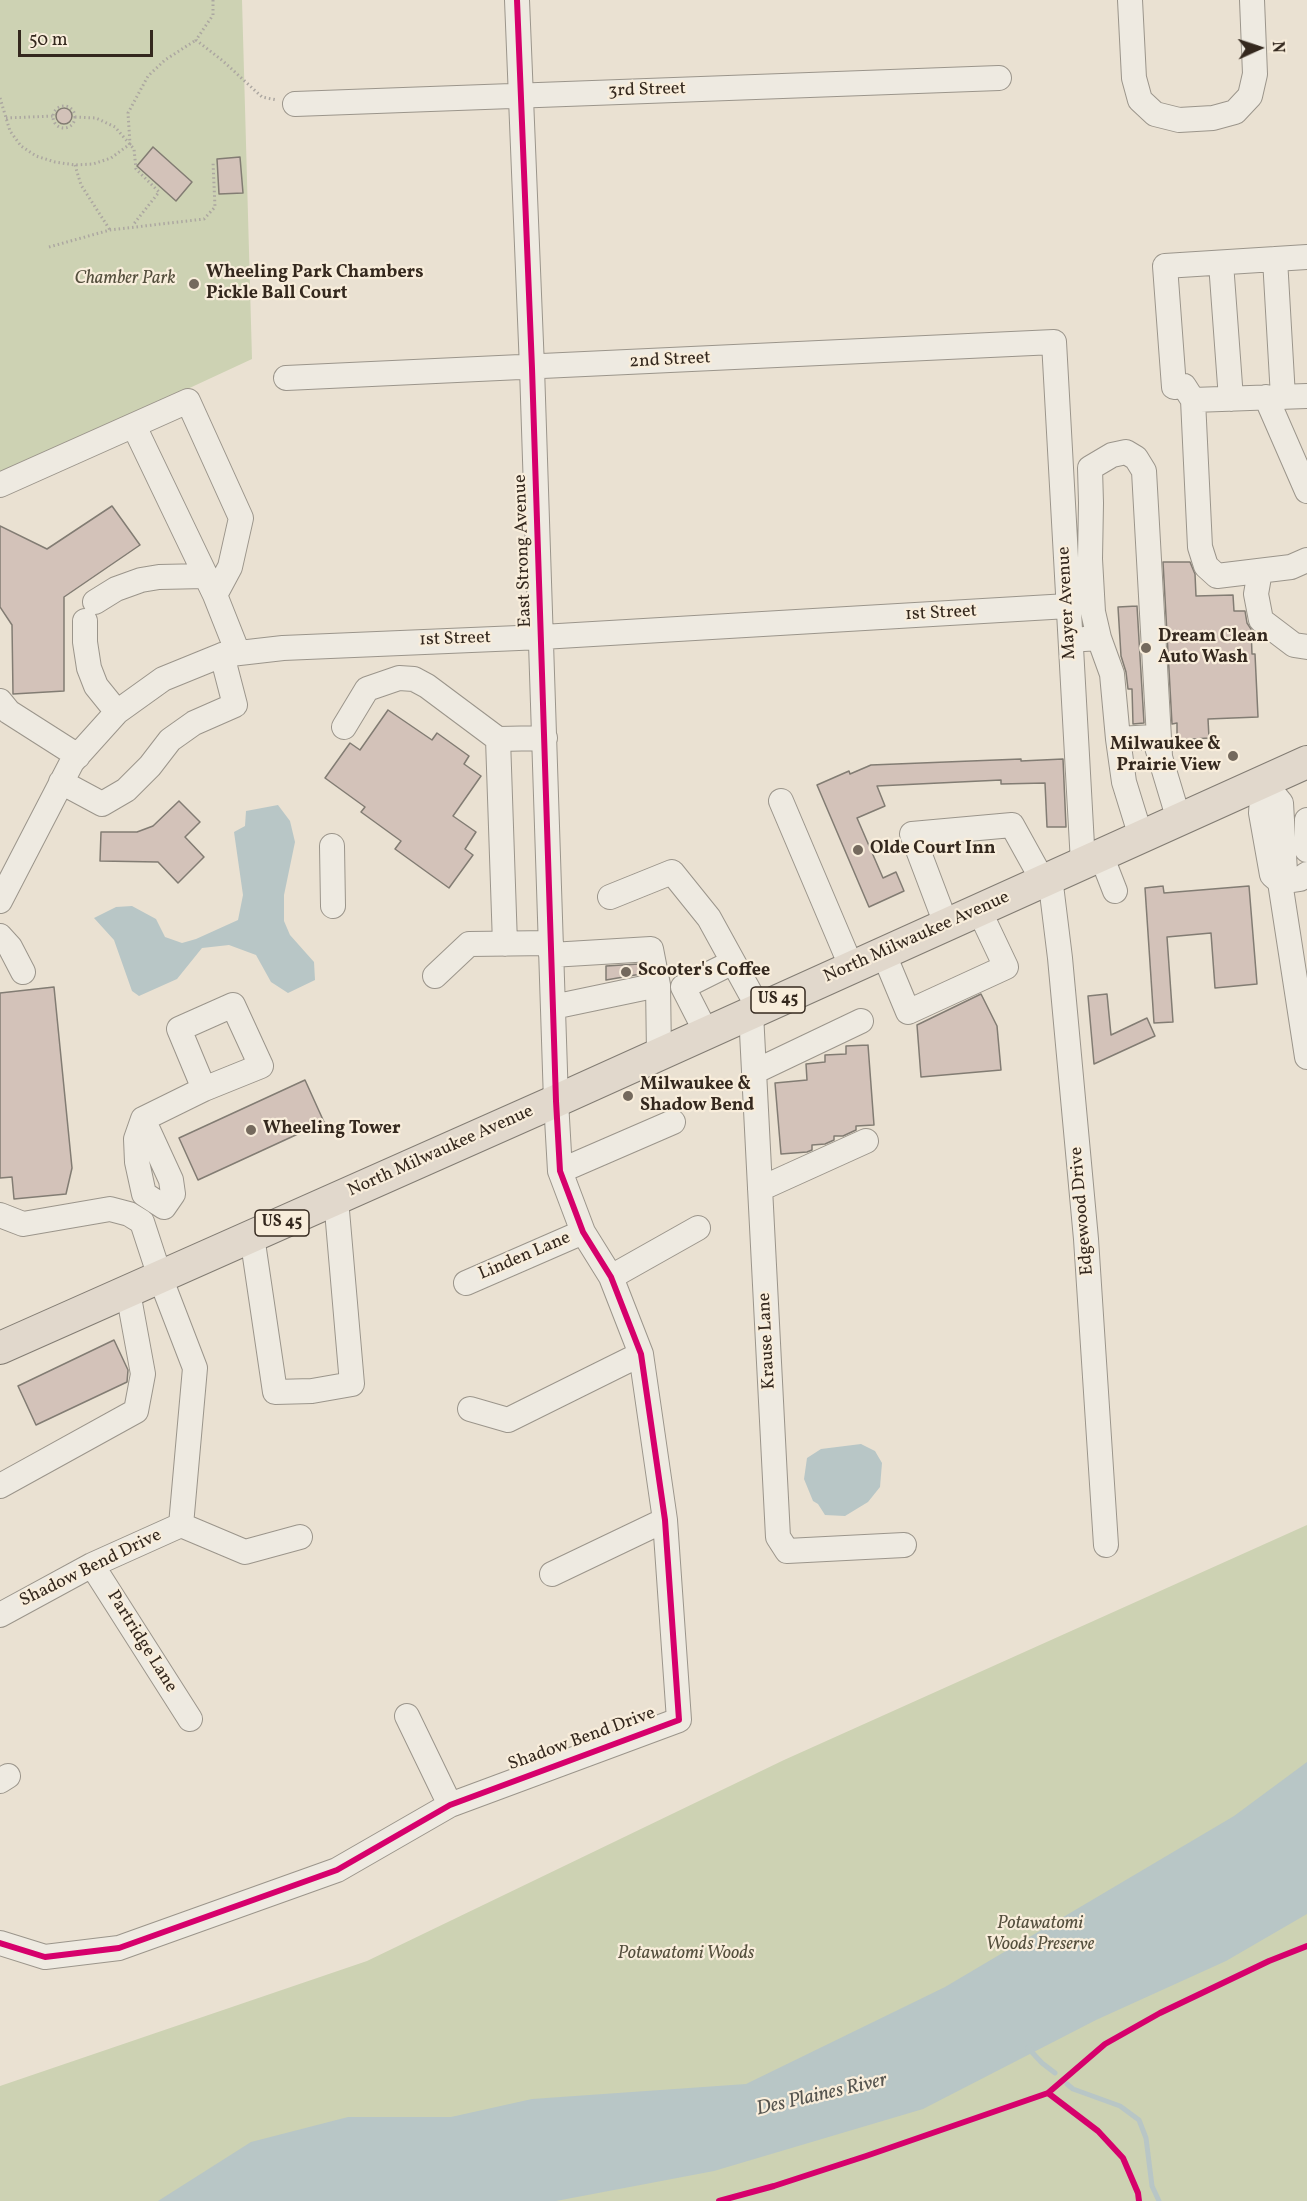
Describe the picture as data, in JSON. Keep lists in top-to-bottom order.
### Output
{
  "streets": {
    "main road": ["North Milwaukee Avenue", "US 45"],
    "street": [
      "3rd Street",
      "2nd Street",
      "East Strong Avenue",
      "Mayer Avenue",
      "1st Street",
      "Edgewood Drive",
      "Linden Lane",
      "Krause Lane",
      "Shadow Bend Drive",
      "Partridge Lane"
    ]
  },
  "crossings": [
    ["3rd Street", "East Strong Avenue"],
    ["2nd Street", "East Strong Avenue"],
    ["2nd Street", "Mayer Avenue"],
    ["East Strong Avenue", "1st Street"],
    ["East Strong Avenue", "North Milwaukee Avenue"],
    ["East Strong Avenue", "Shadow Bend Drive"],
    ["Mayer Avenue", "1st Street"],
    ["Mayer Avenue", "North Milwaukee Avenue"],
    ["North Milwaukee Avenue", "Edgewood Drive"],
    ["North Milwaukee Avenue", "Krause Lane"],
    ["North Milwaukee Avenue", "Shadow Bend Drive"],
    ["Linden Lane", "Shadow Bend Drive"],
    ["Shadow Bend Drive", "Partridge Lane"]
  ],
  "water": ["Des Plaines River"],
  "parks": ["Chamber Park", "Potawatomi Woods Preserve", "Potawatomi Woods"],
  "places": [
    "Wheeling Park Chambers Pickle Ball Court",
    "Dream Clean Auto Wash",
    "Milwaukee & Prairie View",
    "Olde Court Inn",
    "Scooter's Coffee",
    "Milwaukee & Shadow Bend",
    "Wheeling Tower"
  ],
  "scale_bar": "50 m",
  "north": "right"
}
